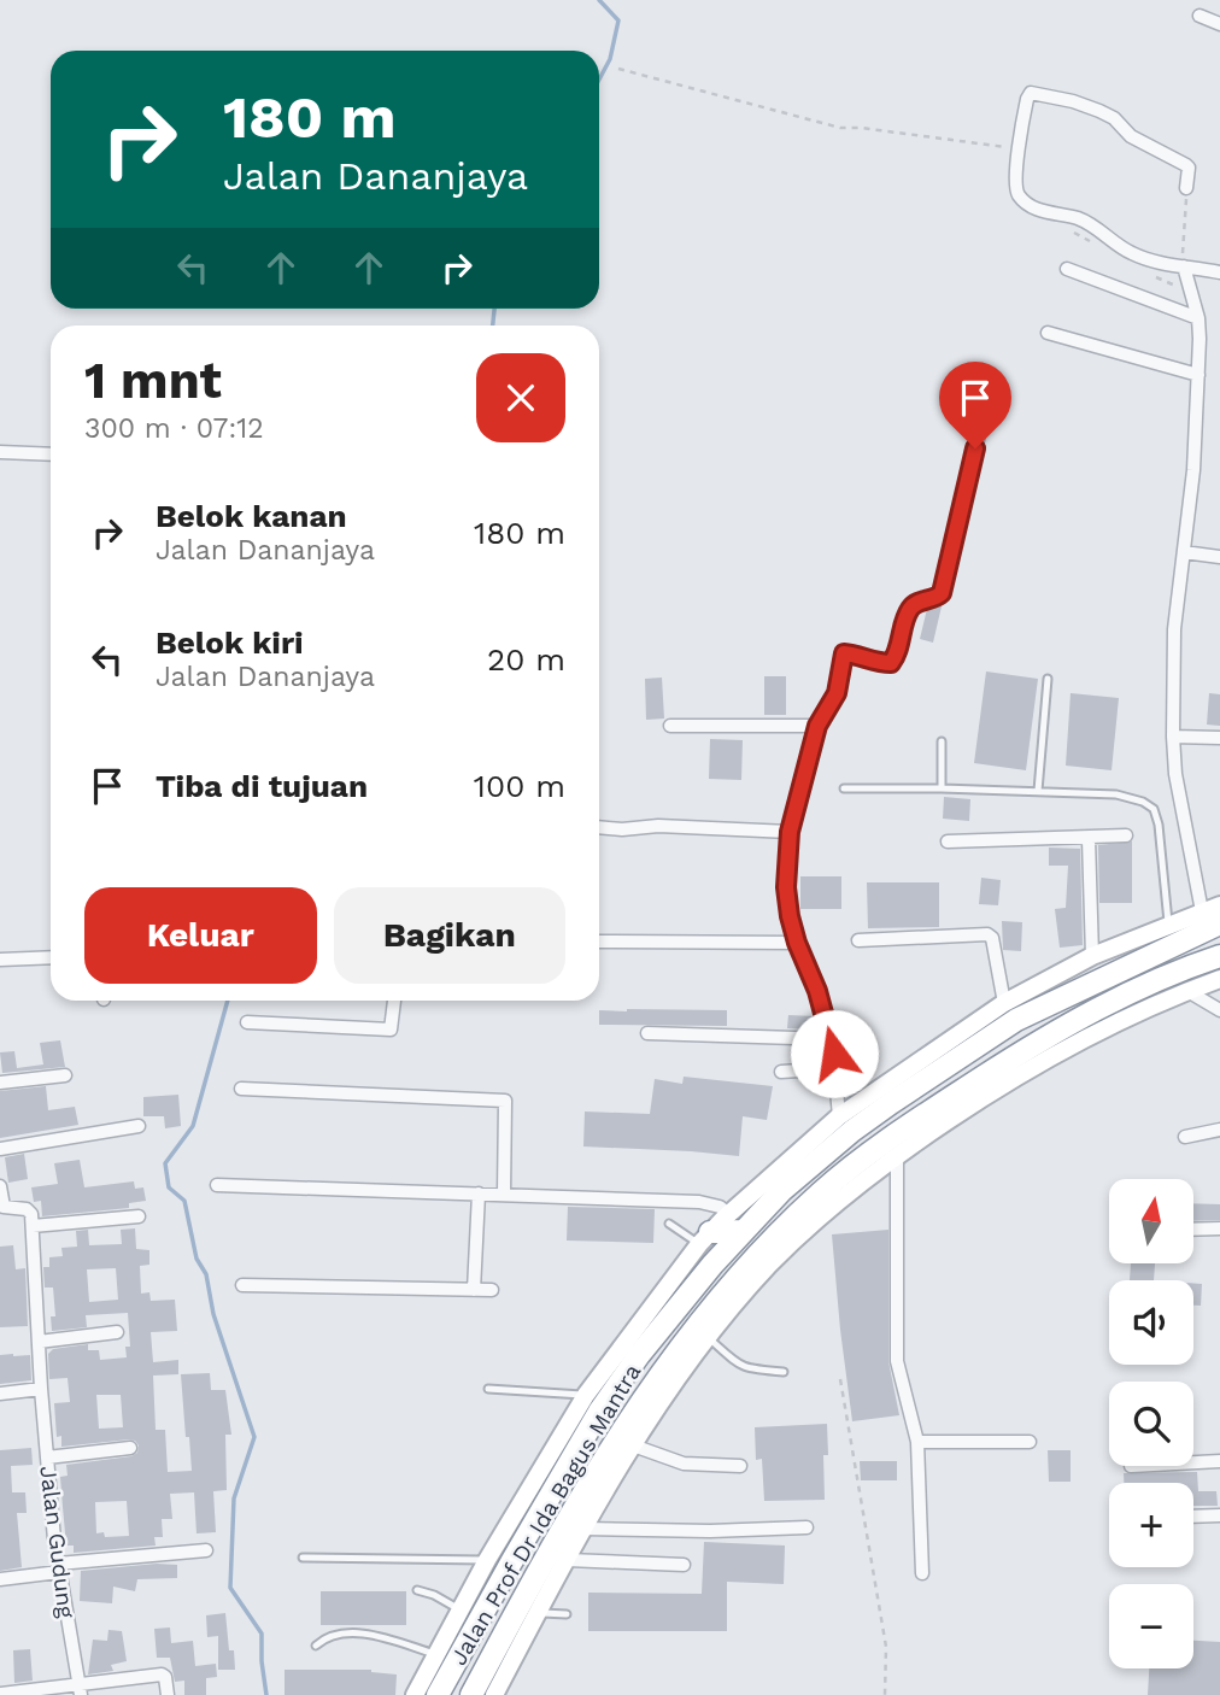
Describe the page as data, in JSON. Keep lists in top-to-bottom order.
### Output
{
  "streets": {
    "highway": ["Jalan Prof Dr Ida Bagus Mantra"],
    "street": ["Jalan Gudung"]
  },
  "north": "top",
  "page": {
    "turn": ["180 m", "Jalan Dananjaya"],
    "heading": ["1 mnt", "300 m · 07:12"],
    "list": [
      {
        "name": "Belok kanan",
        "note": "Jalan Dananjaya",
        "value": "180 m"
      },
      {
        "name": "Belok kiri",
        "note": "Jalan Dananjaya",
        "value": "20 m"
      },
      {
        "name": "Tiba di tujuan",
        "value": "100 m"
      }
    ],
    "buttons": ["Keluar", "Bagikan"],
    "map_buttons": ["+", "−"]
  }
}
